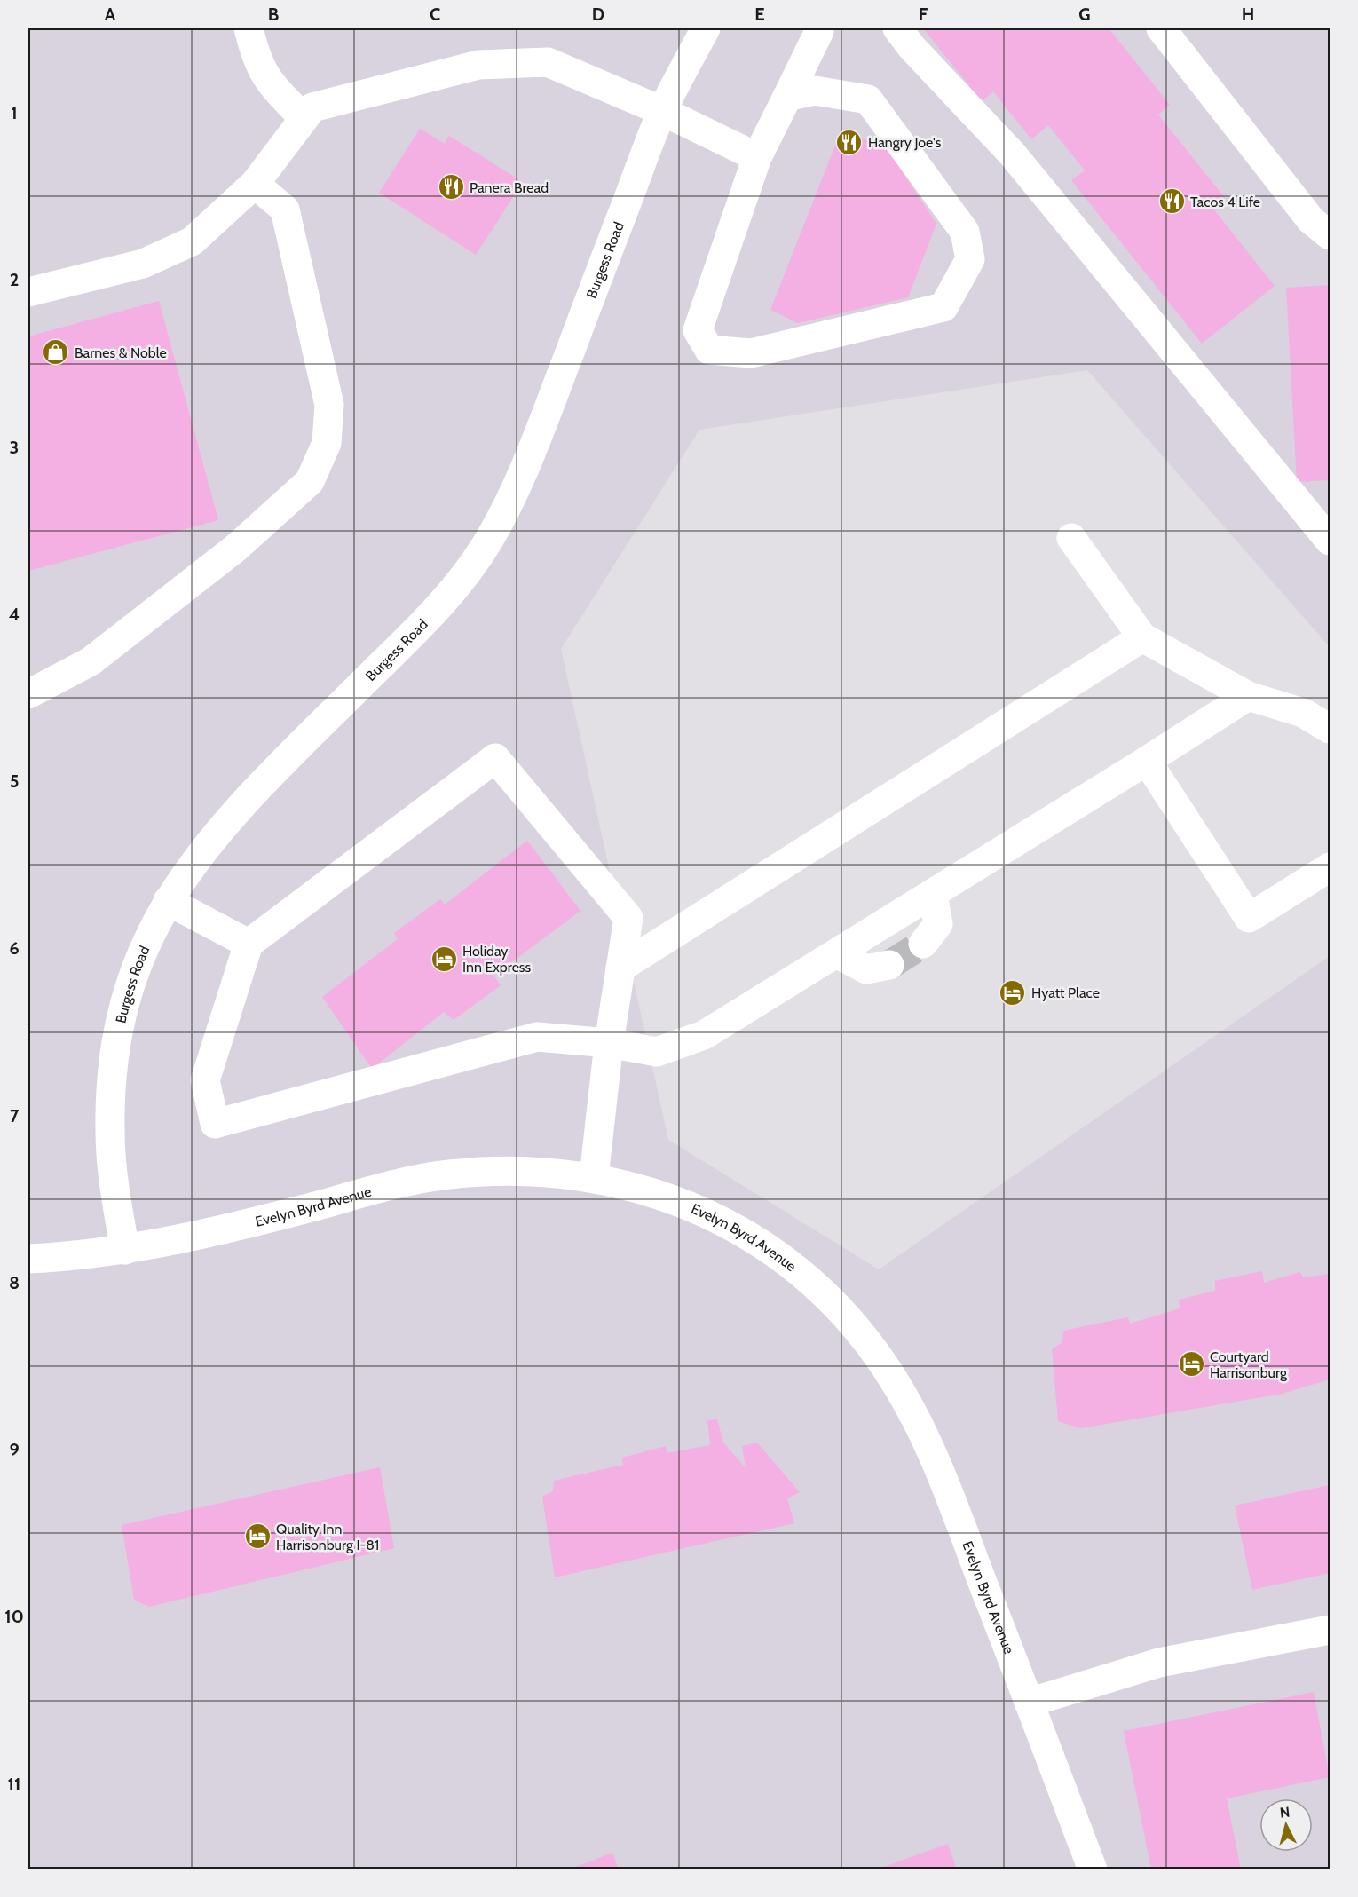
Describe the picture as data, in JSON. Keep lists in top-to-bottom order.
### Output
{
  "streets": {
    "street": ["Burgess Road", "Evelyn Byrd Avenue"]
  },
  "crossings": [
    ["Burgess Road", "Evelyn Byrd Avenue"]
  ],
  "places": {
    "restaurant": ["Hangry Joe's", "Panera Bread", "Tacos 4 Life"],
    "shop": ["Barnes & Noble"],
    "hotel": [
      "Holiday Inn Express",
      "Hyatt Place",
      "Courtyard Harrisonburg",
      "Quality Inn Harrisonburg I-81"
    ]
  },
  "north": "top",
  "grid": {
    "columns": [
      "A",
      "B",
      "C",
      "D",
      "E",
      "F",
      "G",
      "H"
    ],
    "rows": [
      "1",
      "2",
      "3",
      "4",
      "5",
      "6",
      "7",
      "8",
      "9",
      "10",
      "11"
    ]
  }
}
